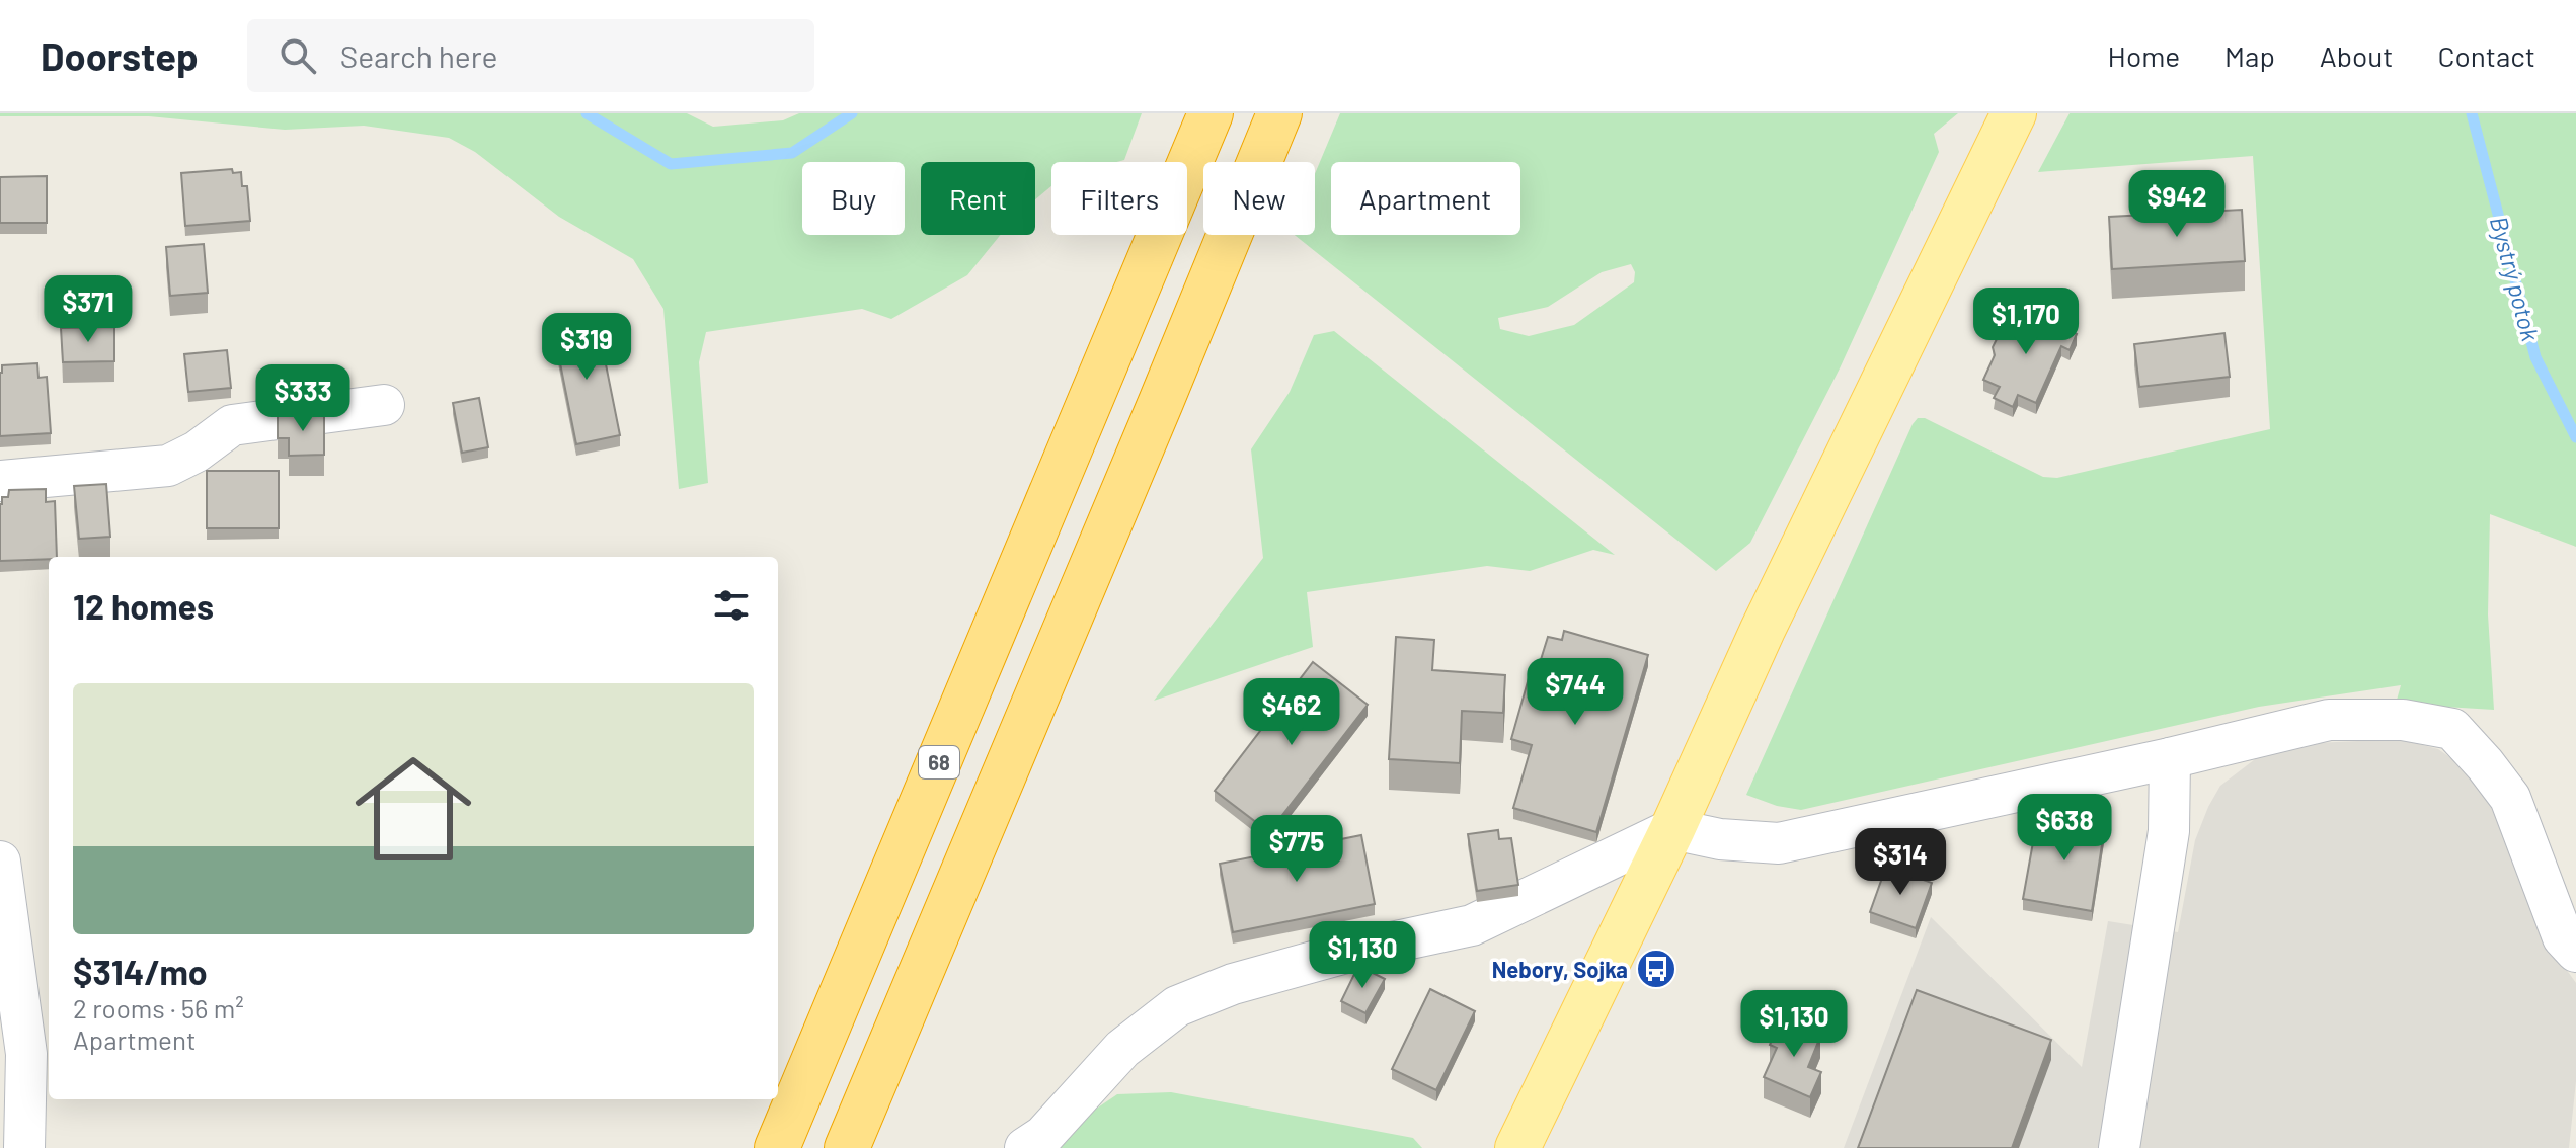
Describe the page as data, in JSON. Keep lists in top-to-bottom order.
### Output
{
  "streets": {
    "highway": ["68"]
  },
  "water": ["Bystrý potok"],
  "places": {
    "bus stop": ["Nebory, Sojka"]
  },
  "page": {
    "header": "Doorstep",
    "search": "Search here",
    "nav": [
      "Home",
      "Map",
      "About",
      "Contact"
    ],
    "chip": [
      "Buy",
      "Rent",
      "Filters",
      "New",
      "Apartment"
    ],
    "price": [
      "$942",
      "$371",
      "$1,170",
      "$319",
      "$333",
      "$744",
      "$462",
      "$638",
      "$775",
      "$314",
      "$1,130",
      "$1,130"
    ],
    "heading": "12 homes",
    "list": [
      {
        "name": "$314/mo",
        "note": "2 rooms · 56 m² · Apartment"
      }
    ]
  }
}
